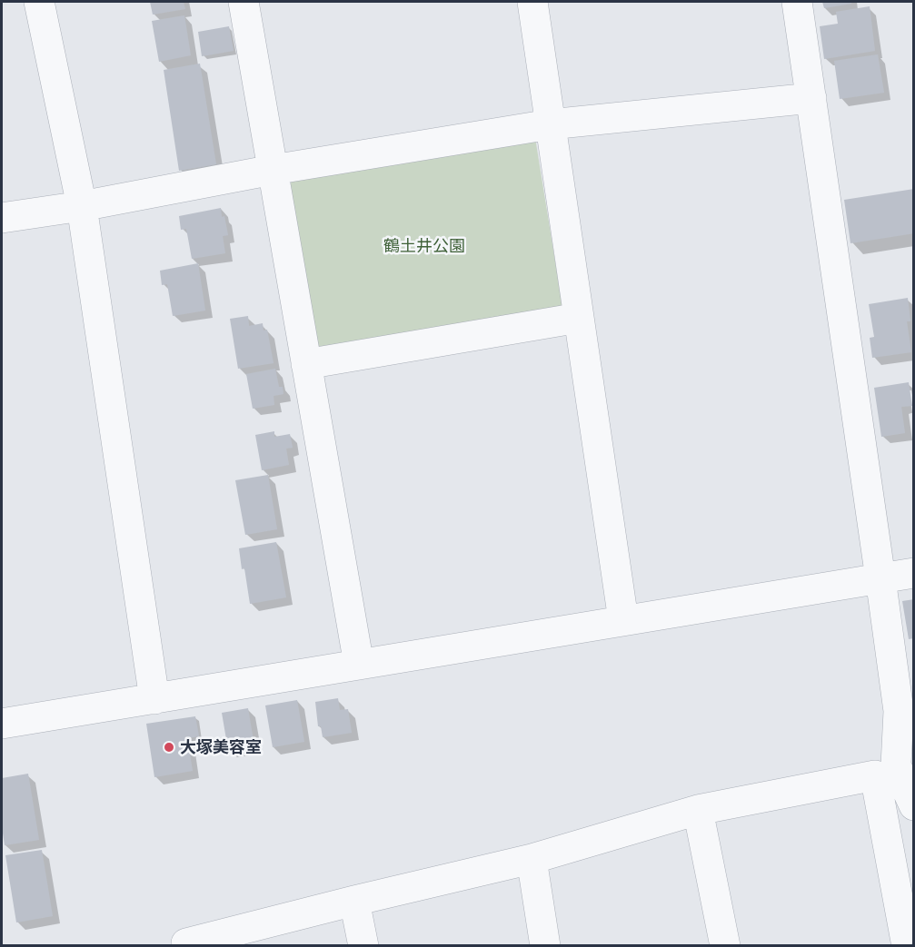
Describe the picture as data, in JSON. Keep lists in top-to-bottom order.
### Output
{
  "parks": ["鶴土井公園"],
  "places": ["大塚美容室"]
}
